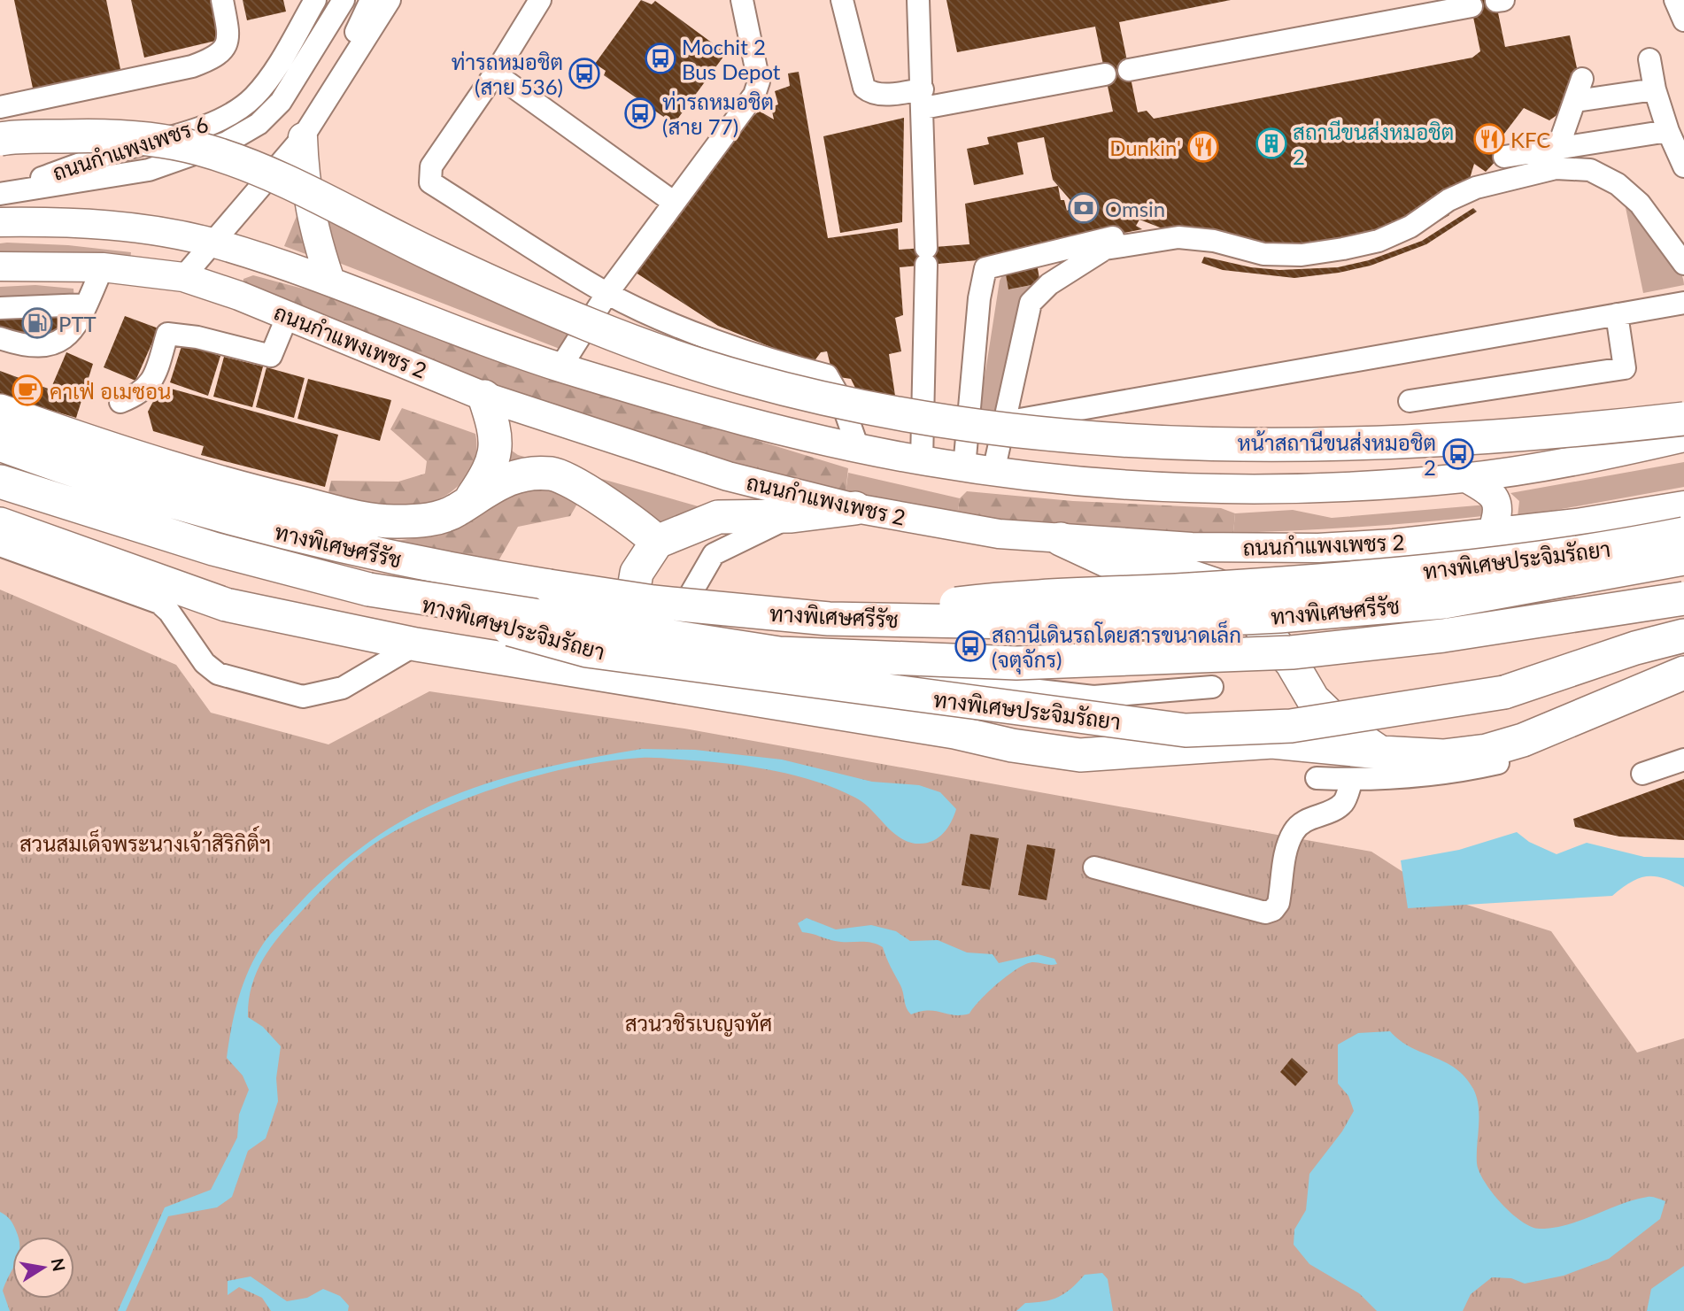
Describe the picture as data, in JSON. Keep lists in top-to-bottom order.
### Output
{
  "streets": {
    "highway": ["ทางพิเศษศรีรัช", "ทางพิเศษประจิมรัถยา"],
    "main road": ["ถนนกำแพงเพชร 2"],
    "street": ["ถนนกำแพงเพชร 6"]
  },
  "crossings": [
    ["ทางพิเศษศรีรัช", "ทางพิเศษประจิมรัถยา"]
  ],
  "parks": ["สวนสมเด็จพระนางเจ้าสิริกิติ์ฯ", "สวนวชิรเบญจทัศ"],
  "places": {
    "bus stop": [
      "Mochit 2 Bus Depot",
      "ท่ารถหมอชิต (สาย 536)",
      "ท่ารถหมอชิต (สาย 77)",
      "หน้าสถานีขนส่งหมอชิต 2",
      "สถานีเดินรถโดยสารขนาดเล็ก (จตุจักร)"
    ],
    "restaurant": ["KFC", "Dunkin'"],
    "building": ["สถานีขนส่งหมอชิต 2"],
    "bank": ["Omsin"],
    "fuel station": ["PTT"],
    "cafe": ["คาเฟ่ อเมซอน"]
  },
  "north": "right"
}
